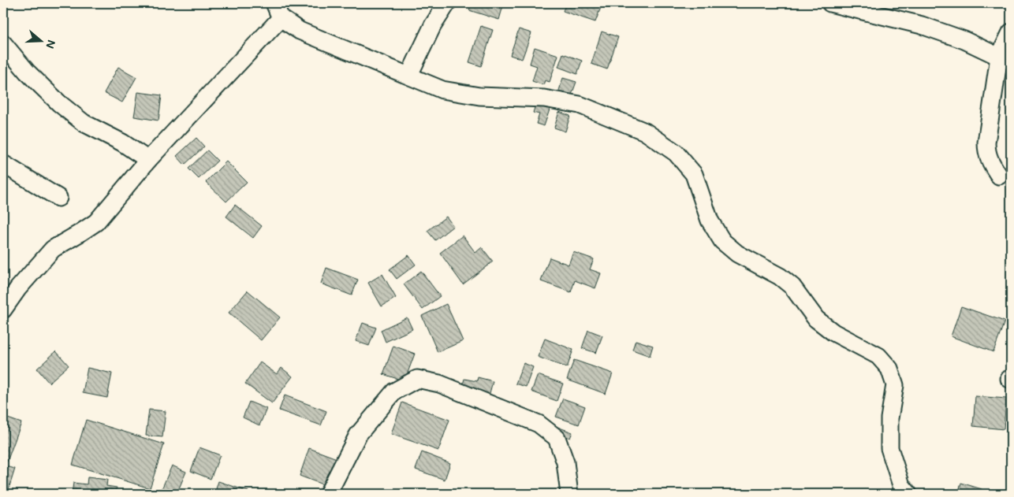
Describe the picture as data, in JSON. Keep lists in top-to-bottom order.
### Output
{
  "north": "right"
}
